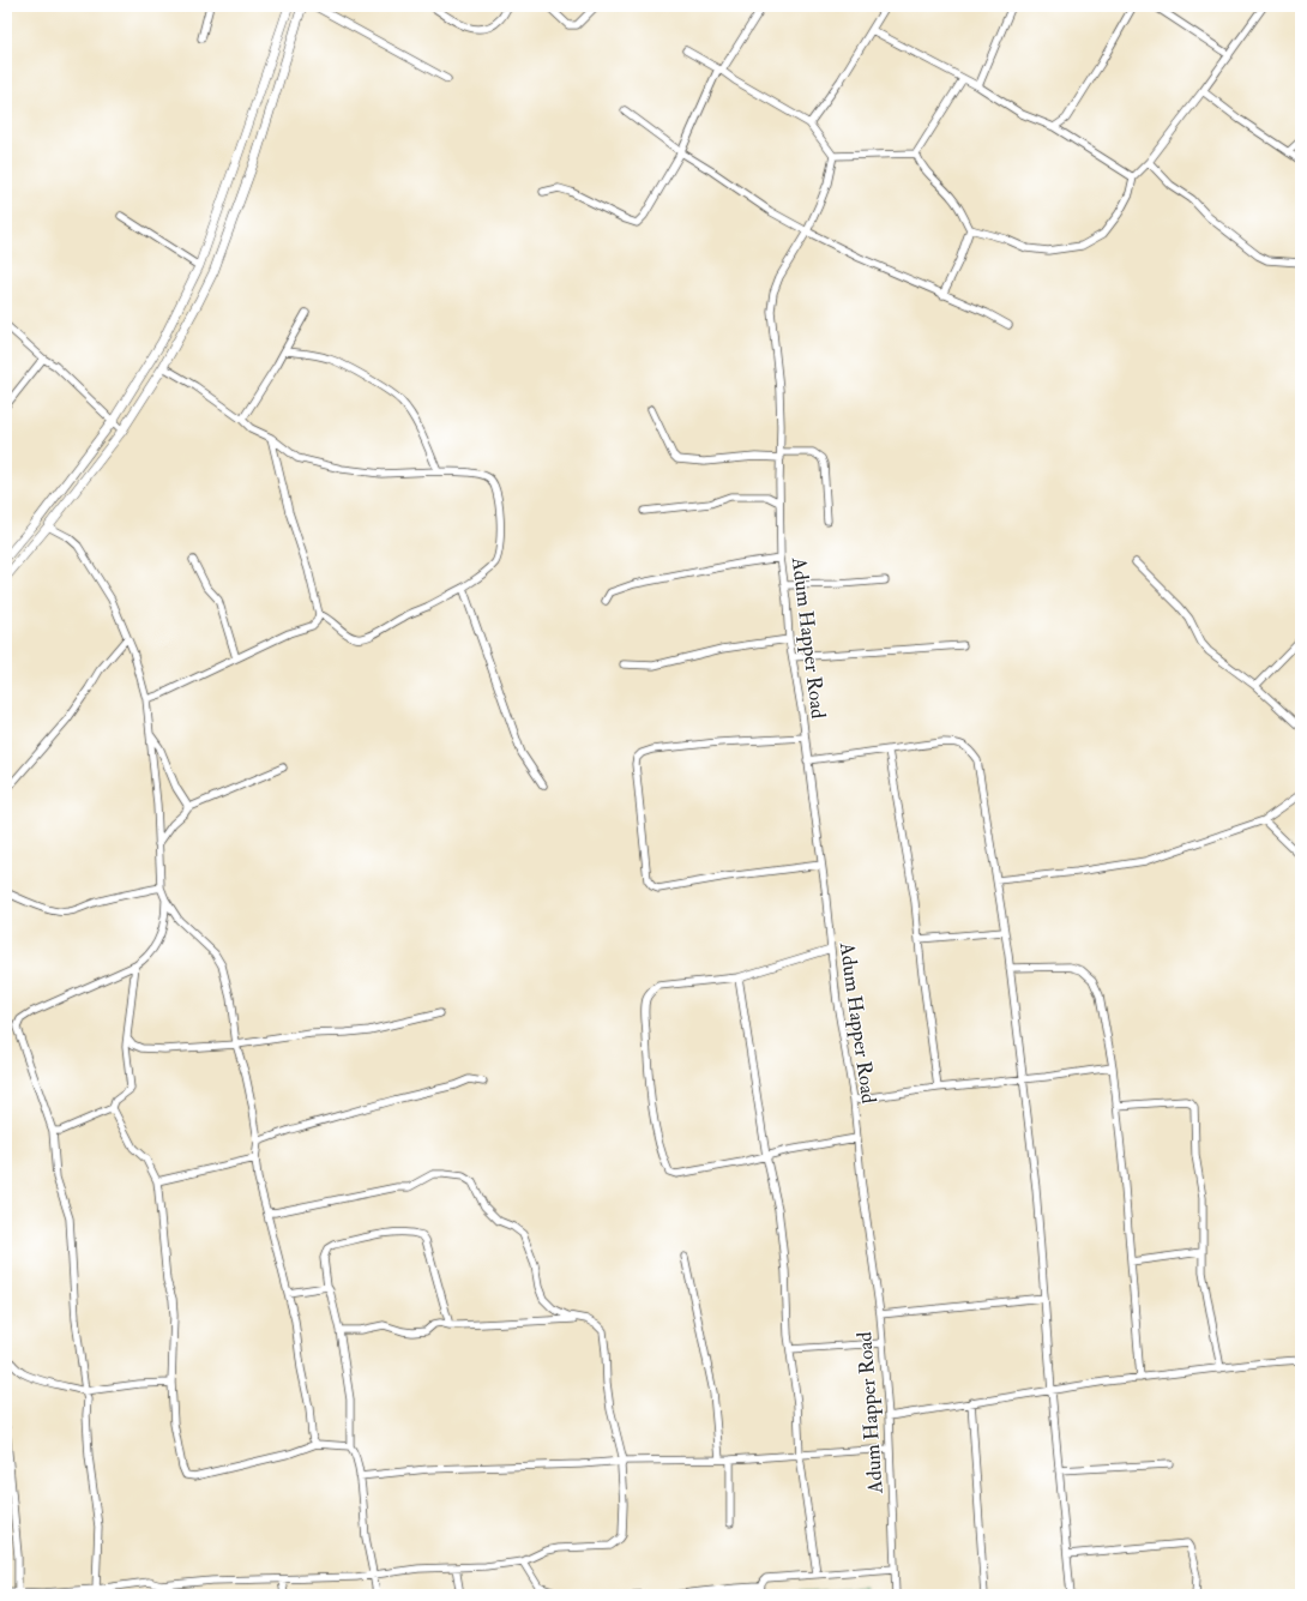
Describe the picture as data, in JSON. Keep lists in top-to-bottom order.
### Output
{
  "streets": {
    "street": ["Adum Happer Road"]
  }
}
